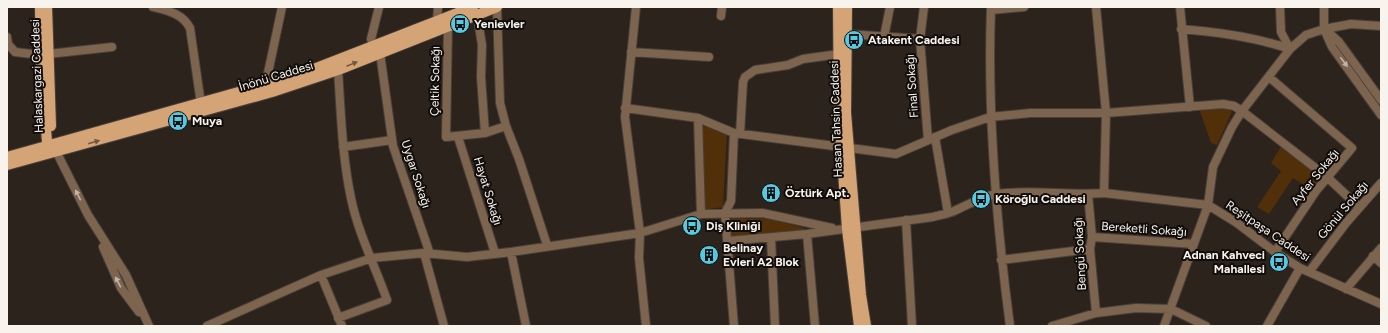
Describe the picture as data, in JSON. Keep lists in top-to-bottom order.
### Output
{
  "streets": {
    "main road": ["Halaskargazi Caddesi", "İnönü Caddesi", "Hasan Tahsin Caddesi"],
    "street": [
      "Çeltik Sokağı",
      "Final Sokağı",
      "Uygar Sokağı",
      "Ayfer Sokağı",
      "Hayat Sokağı",
      "Gönül Sokağı",
      "Bereketli Sokağı",
      "Reşitpaşa Caddesi",
      "Bengü Sokağı"
    ]
  },
  "crossings": [
    ["Çeltik Sokağı", "Hayat Sokağı"],
    ["Ayfer Sokağı", "Reşitpaşa Caddesi"],
    ["Gönül Sokağı", "Reşitpaşa Caddesi"],
    ["Bereketli Sokağı", "Bengü Sokağı"]
  ],
  "places": {
    "bus stop": [
      "Yenievler",
      "Atakent Caddesi",
      "Muya",
      "Köroğlu Caddesi",
      "Diş Kliniği",
      "Adnan Kahveci Mahallesi"
    ],
    "building": ["Öztürk Apt.", "Belinay Evleri A2 Blok"]
  }
}
